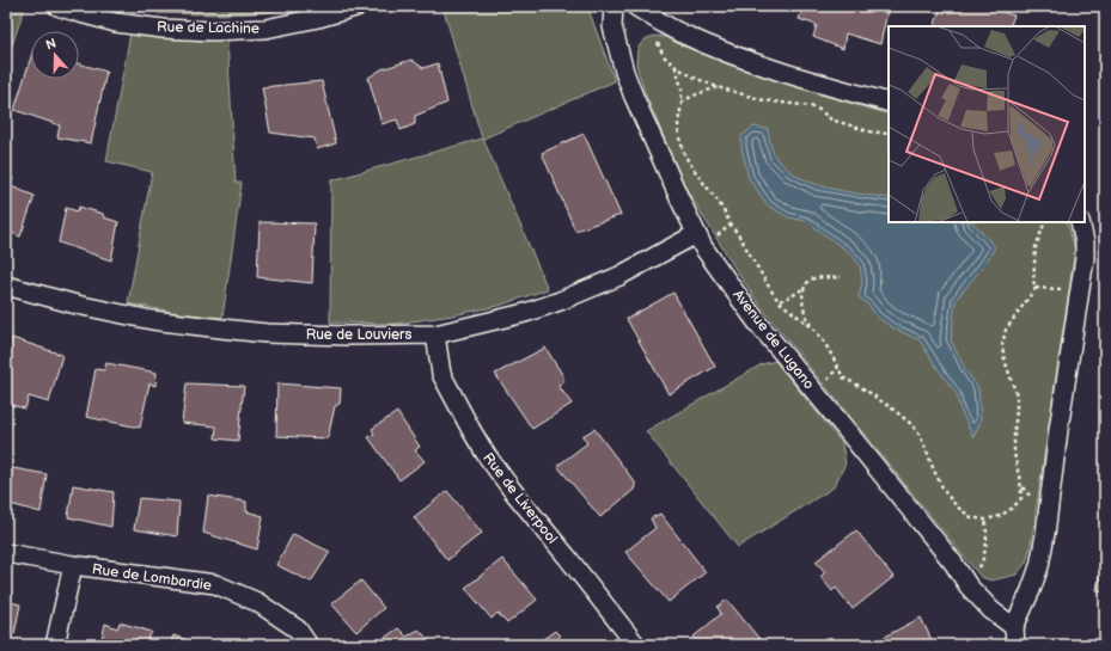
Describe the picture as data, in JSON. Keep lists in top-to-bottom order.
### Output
{
  "streets": {
    "street": [
      "Rue de Lachine",
      "Rue de Louviers",
      "Avenue de Lugano",
      "Rue de Liverpool",
      "Rue de Lombardie"
    ]
  },
  "crossings": [
    ["Rue de Louviers", "Avenue de Lugano"],
    ["Rue de Louviers", "Rue de Liverpool"]
  ],
  "north": "top"
}
